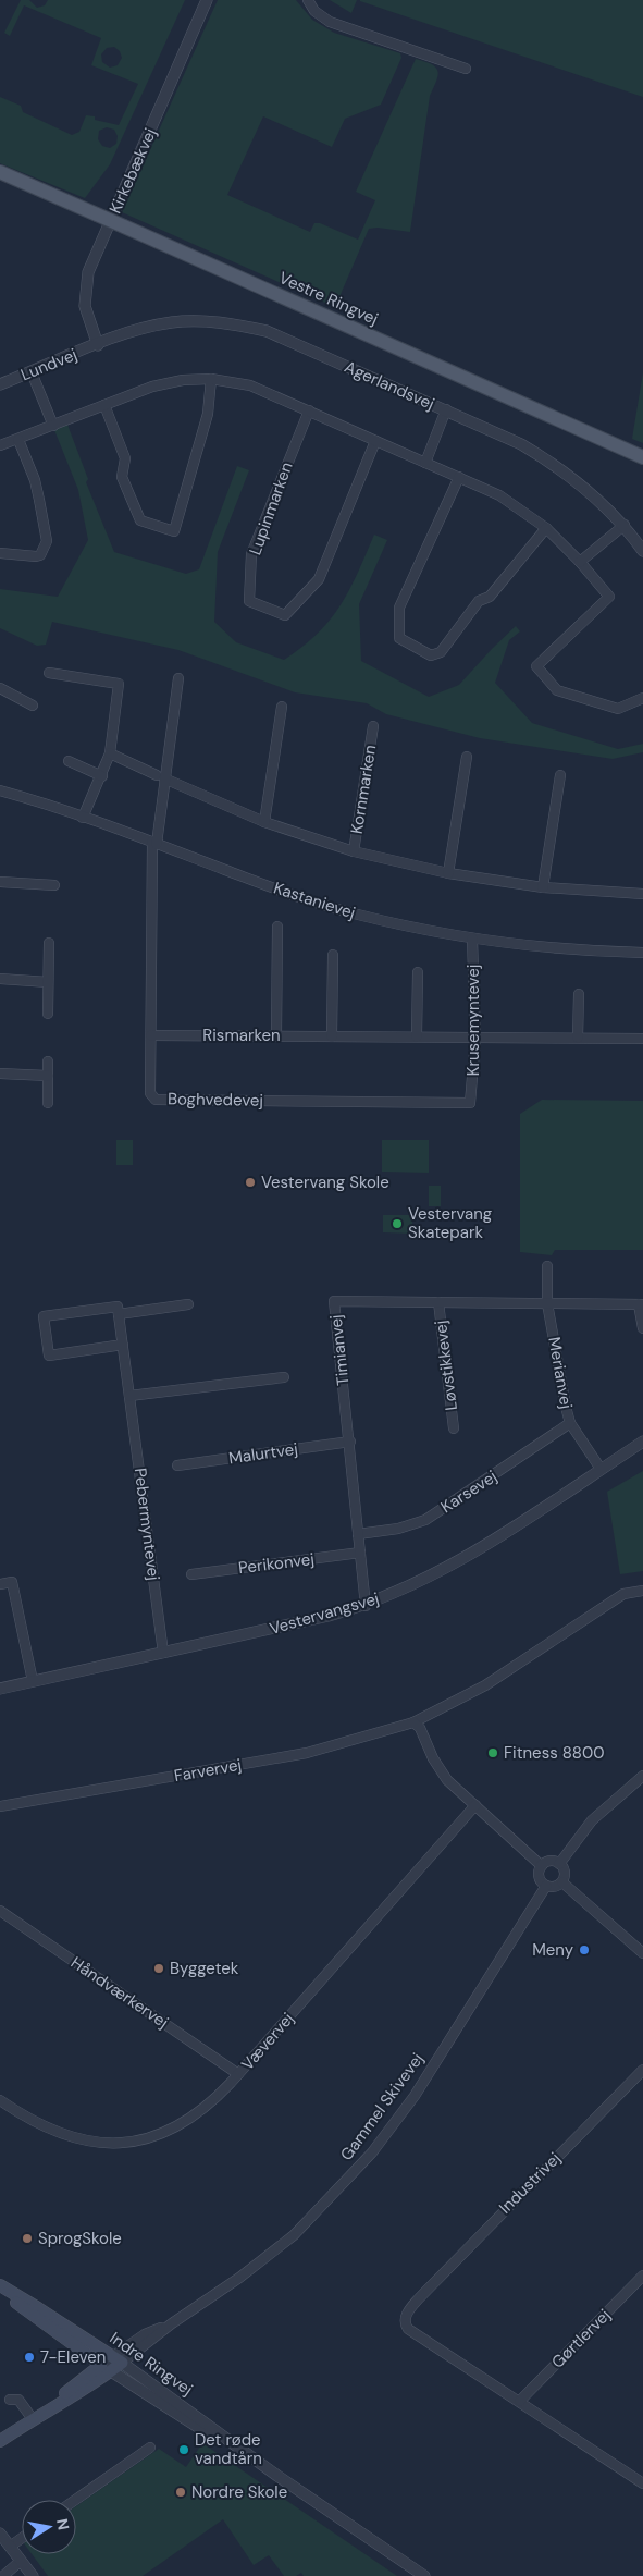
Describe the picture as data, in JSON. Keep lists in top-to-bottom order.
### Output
{
  "streets": {
    "main road": ["Vestre Ringvej", "Gammel Skivevej", "Indre Ringvej"],
    "street": [
      "Kirkebækvej",
      "Lundvej",
      "Agerlandsvej",
      "Lupinmarken",
      "Kornmarken",
      "Kastanievej",
      "Krusemyntevej",
      "Rismarken",
      "Boghvedevej",
      "Timianvej",
      "Løvstikkevej",
      "Merianvej",
      "Malurtvej",
      "Karsevej",
      "Pebermyntevej",
      "Perikonvej",
      "Vestervangsvej",
      "Farvervej",
      "Håndværkervej",
      "Vævervej",
      "Industrivej",
      "Gørtlervej"
    ]
  },
  "crossings": [
    ["Kirkebækvej", "Lundvej"],
    ["Kirkebækvej", "Agerlandsvej"],
    ["Lundvej", "Agerlandsvej"],
    ["Kastanievej", "Krusemyntevej"],
    ["Kastanievej", "Boghvedevej"],
    ["Krusemyntevej", "Rismarken"],
    ["Krusemyntevej", "Boghvedevej"],
    ["Rismarken", "Boghvedevej"],
    ["Timianvej", "Løvstikkevej"],
    ["Timianvej", "Merianvej"],
    ["Timianvej", "Malurtvej"],
    ["Timianvej", "Karsevej"],
    ["Timianvej", "Perikonvej"],
    ["Timianvej", "Vestervangsvej"],
    ["Merianvej", "Karsevej"],
    ["Merianvej", "Vestervangsvej"],
    ["Pebermyntevej", "Vestervangsvej"],
    ["Håndværkervej", "Vævervej"],
    ["Gammel Skivevej", "Indre Ringvej"],
    ["Industrivej", "Gørtlervej"]
  ],
  "places": [
    "Vestervang Skole",
    "Vestervang Skatepark",
    "Fitness 8800",
    "Meny",
    "Byggetek",
    "SprogSkole",
    "7-Eleven",
    "Det røde vandtårn",
    "Nordre Skole"
  ],
  "north": "right"
}
